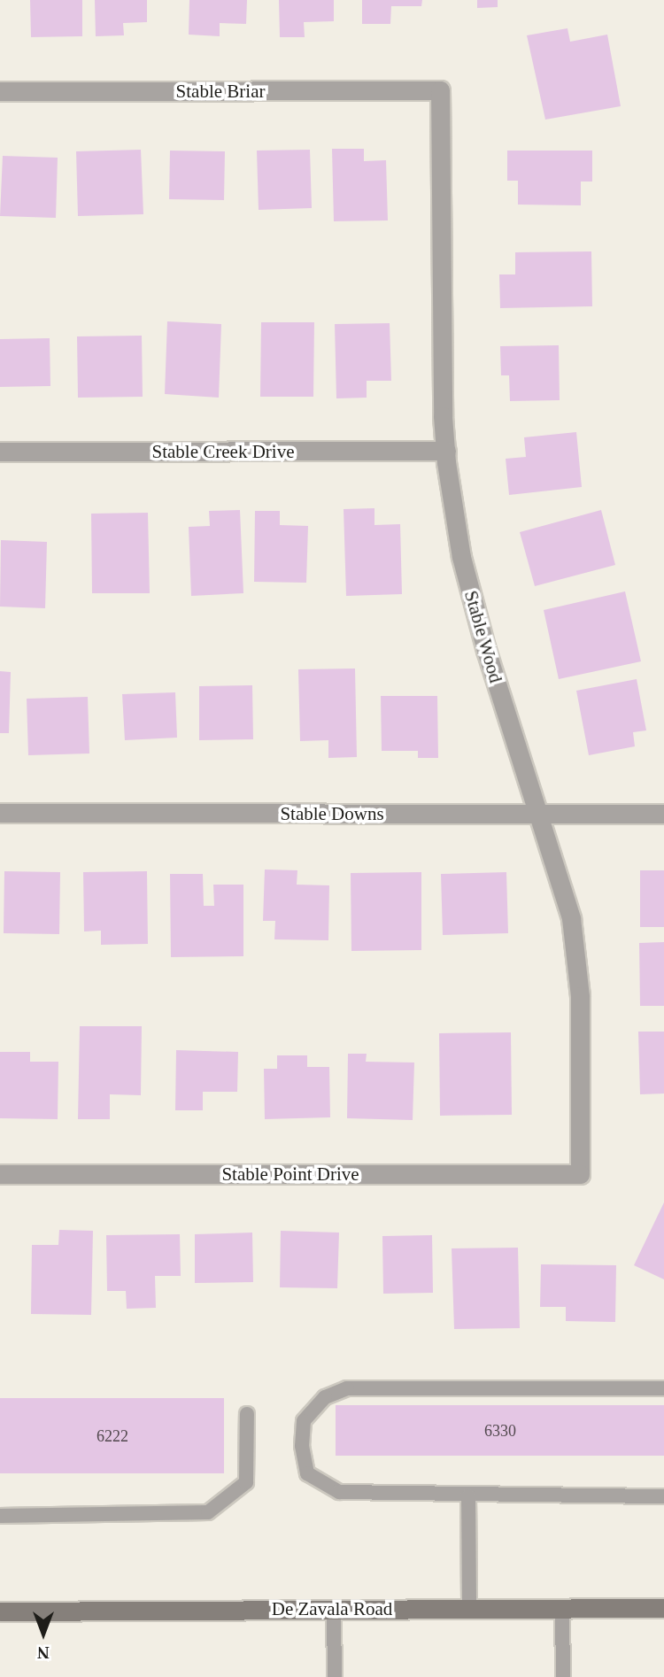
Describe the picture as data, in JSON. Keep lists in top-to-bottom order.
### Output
{
  "streets": {
    "main road": ["De Zavala Road"],
    "street": [
      "Stable Briar",
      "Stable Creek Drive",
      "Stable Wood",
      "Stable Downs",
      "Stable Point Drive"
    ]
  },
  "crossings": [
    ["Stable Briar", "Stable Wood"],
    ["Stable Creek Drive", "Stable Wood"],
    ["Stable Wood", "Stable Downs"],
    ["Stable Wood", "Stable Point Drive"]
  ],
  "house_numbers": ["6330", "6222"],
  "north": "bottom"
}
